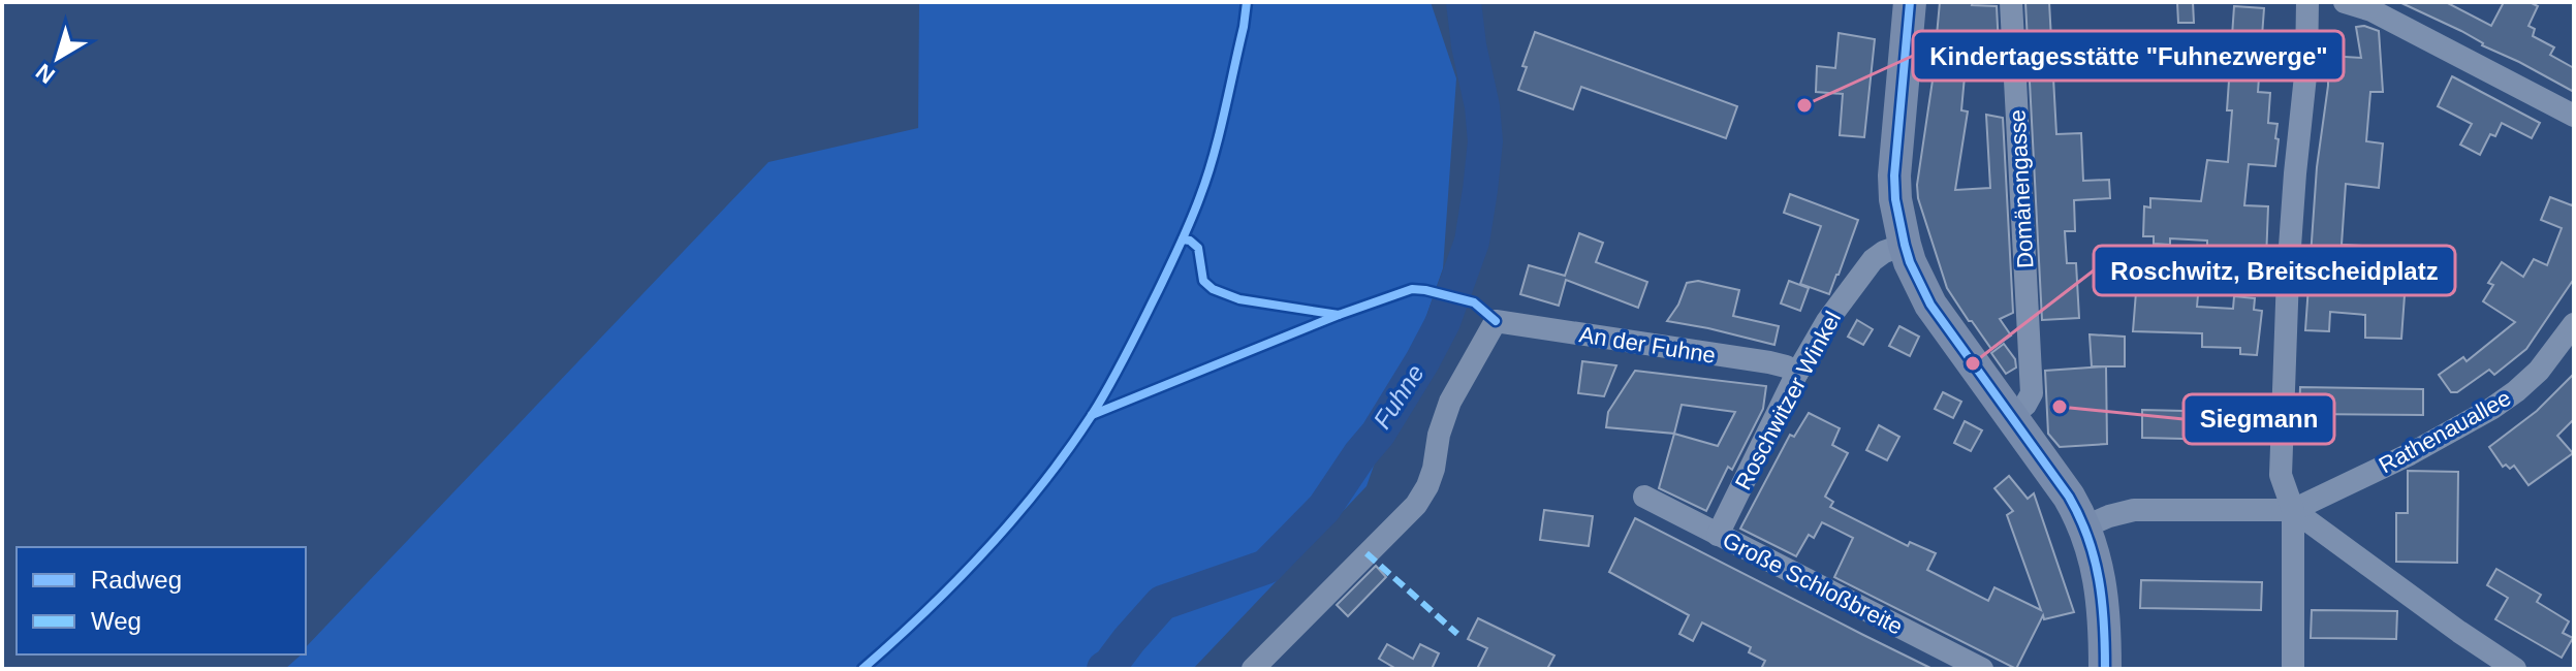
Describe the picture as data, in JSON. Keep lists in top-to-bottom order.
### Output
{
  "streets": {
    "street": [
      "Domänengasse",
      "An der Fuhne",
      "Roschwitzer Winkel",
      "Rathenauallee",
      "Große Schloßbreite"
    ]
  },
  "crossings": [
    ["An der Fuhne", "Roschwitzer Winkel"],
    ["Roschwitzer Winkel", "Große Schloßbreite"]
  ],
  "water": ["Fuhne"],
  "places": ["Kindertagesstätte \"Fuhnezwerge\"", "Roschwitz, Breitscheidplatz", "Siegmann"],
  "legend": ["Radweg", "Weg"],
  "north": "bottom left"
}
